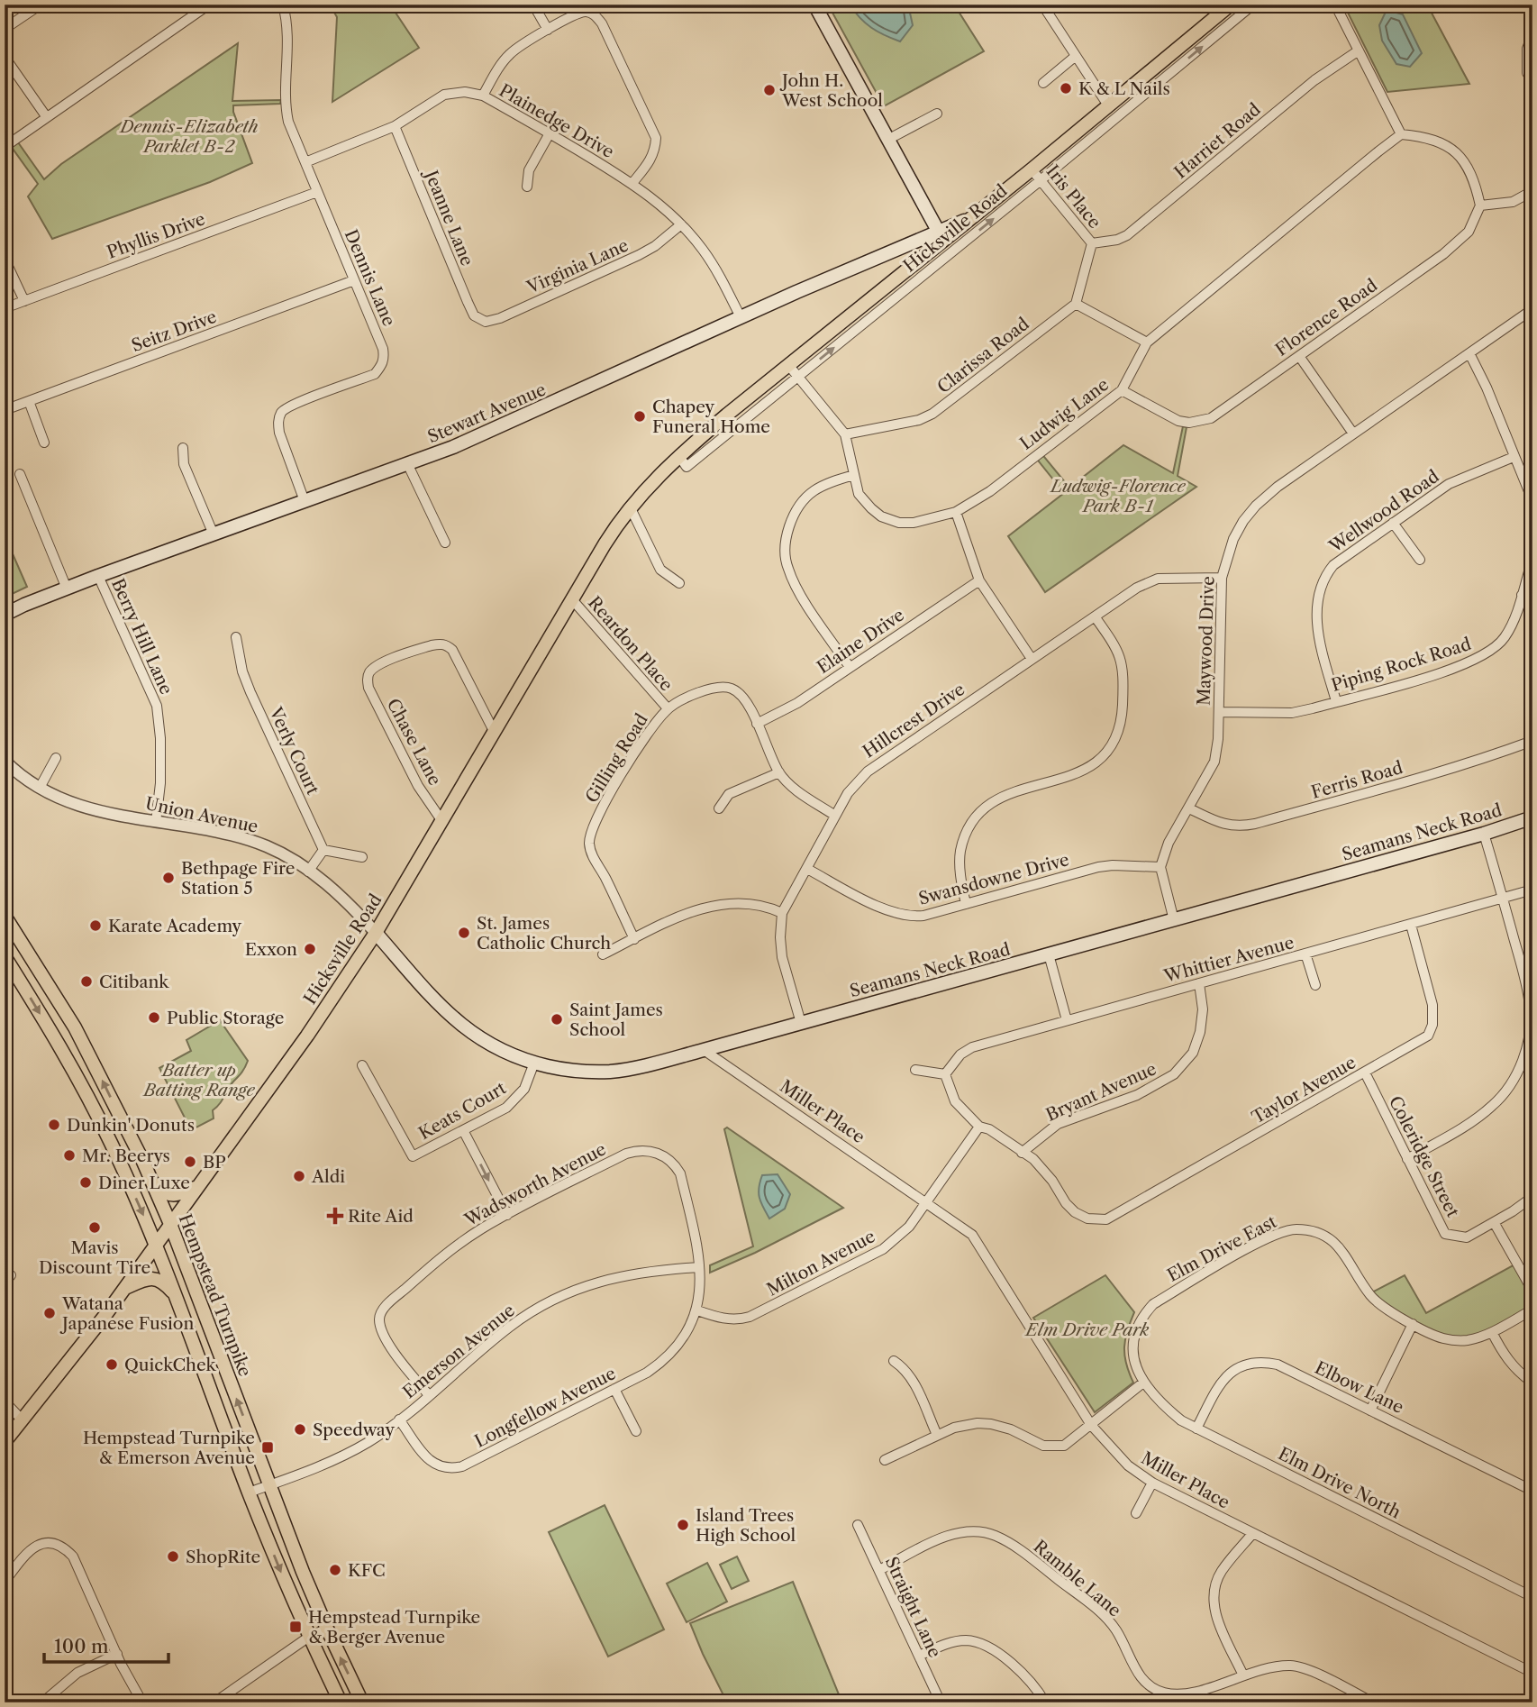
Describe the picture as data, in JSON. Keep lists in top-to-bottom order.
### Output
{
  "streets": {
    "main road": [
      "Hicksville Road",
      "Stewart Avenue",
      "Seamans Neck Road",
      "Hempstead Turnpike"
    ],
    "street": [
      "Plainedge Drive",
      "Harriet Road",
      "Iris Place",
      "Jeanne Lane",
      "Phyllis Drive",
      "Virginia Lane",
      "Dennis Lane",
      "Florence Road",
      "Seitz Drive",
      "Clarissa Road",
      "Ludwig Lane",
      "Wellwood Road",
      "Berry Hill Lane",
      "Elaine Drive",
      "Maywood Drive",
      "Reardon Place",
      "Piping Rock Road",
      "Hillcrest Drive",
      "Chase Lane",
      "Verly Court",
      "Gilling Road",
      "Ferris Road",
      "Union Avenue",
      "Swansdowne Drive",
      "Whittier Avenue",
      "Taylor Avenue",
      "Bryant Avenue",
      "Keats Court",
      "Miller Place",
      "Coleridge Street",
      "Wadsworth Avenue",
      "Elm Drive East",
      "Milton Avenue",
      "Emerson Avenue",
      "Elbow Lane",
      "Longfellow Avenue",
      "Elm Drive North",
      "Ramble Lane",
      "Straight Lane"
    ]
  },
  "crossings": [
    ["Plainedge Drive", "Jeanne Lane"],
    ["Plainedge Drive", "Virginia Lane"],
    ["Plainedge Drive", "Dennis Lane"],
    ["Plainedge Drive", "Stewart Avenue"],
    ["Harriet Road", "Iris Place"],
    ["Iris Place", "Hicksville Road"],
    ["Jeanne Lane", "Virginia Lane"],
    ["Hicksville Road", "Stewart Avenue"],
    ["Hicksville Road", "Ludwig Lane"],
    ["Hicksville Road", "Reardon Place"],
    ["Hicksville Road", "Chase Lane"],
    ["Hicksville Road", "Union Avenue"],
    ["Hicksville Road", "Seamans Neck Road"],
    ["Hicksville Road", "Hempstead Turnpike"],
    ["Phyllis Drive", "Dennis Lane"],
    ["Dennis Lane", "Seitz Drive"],
    ["Dennis Lane", "Stewart Avenue"],
    ["Florence Road", "Ludwig Lane"],
    ["Clarissa Road", "Ludwig Lane"],
    ["Stewart Avenue", "Berry Hill Lane"],
    ["Wellwood Road", "Piping Rock Road"],
    ["Berry Hill Lane", "Union Avenue"],
    ["Elaine Drive", "Gilling Road"],
    ["Maywood Drive", "Piping Rock Road"],
    ["Maywood Drive", "Hillcrest Drive"],
    ["Maywood Drive", "Ferris Road"],
    ["Maywood Drive", "Swansdowne Drive"],
    ["Reardon Place", "Gilling Road"],
    ["Hillcrest Drive", "Gilling Road"],
    ["Hillcrest Drive", "Seamans Neck Road"],
    ["Hillcrest Drive", "Swansdowne Drive"],
    ["Union Avenue", "Seamans Neck Road"],
    ["Seamans Neck Road", "Keats Court"],
    ["Seamans Neck Road", "Miller Place"],
    ["Whittier Avenue", "Taylor Avenue"],
    ["Whittier Avenue", "Bryant Avenue"],
    ["Taylor Avenue", "Bryant Avenue"],
    ["Taylor Avenue", "Coleridge Street"],
    ["Miller Place", "Milton Avenue"],
    ["Wadsworth Avenue", "Milton Avenue"],
    ["Wadsworth Avenue", "Emerson Avenue"],
    ["Wadsworth Avenue", "Longfellow Avenue"],
    ["Elm Drive East", "Elm Drive North"],
    ["Milton Avenue", "Longfellow Avenue"],
    ["Hempstead Turnpike", "Emerson Avenue"],
    ["Emerson Avenue", "Longfellow Avenue"],
    ["Elbow Lane", "Elm Drive North"],
    ["Ramble Lane", "Straight Lane"]
  ],
  "parks": [
    "Dennis-Elizabeth Parklet B-2",
    "Ludwig-Florence Park B-1",
    "Batter up Batting Range",
    "Elm Drive Park"
  ],
  "places": {
    "other": [
      "K & L Nails",
      "John H. West School",
      "Chapey Funeral Home",
      "Bethpage Fire Station 5",
      "Karate Academy",
      "St. James Catholic Church",
      "Exxon",
      "Citibank",
      "Public Storage",
      "Saint James School",
      "Dunkin' Donuts",
      "Mr. Beerys",
      "BP",
      "Aldi",
      "Diner Luxe",
      "Mavis Discount Tire",
      "Watana Japanese Fusion",
      "QuickChek",
      "Speedway",
      "Island Trees High School",
      "ShopRite",
      "KFC"
    ],
    "health": ["Rite Aid"],
    "transit": ["Hempstead Turnpike & Emerson Avenue", "Hempstead Turnpike & Berger Avenue"]
  },
  "scale_bar": "100 m"
}
